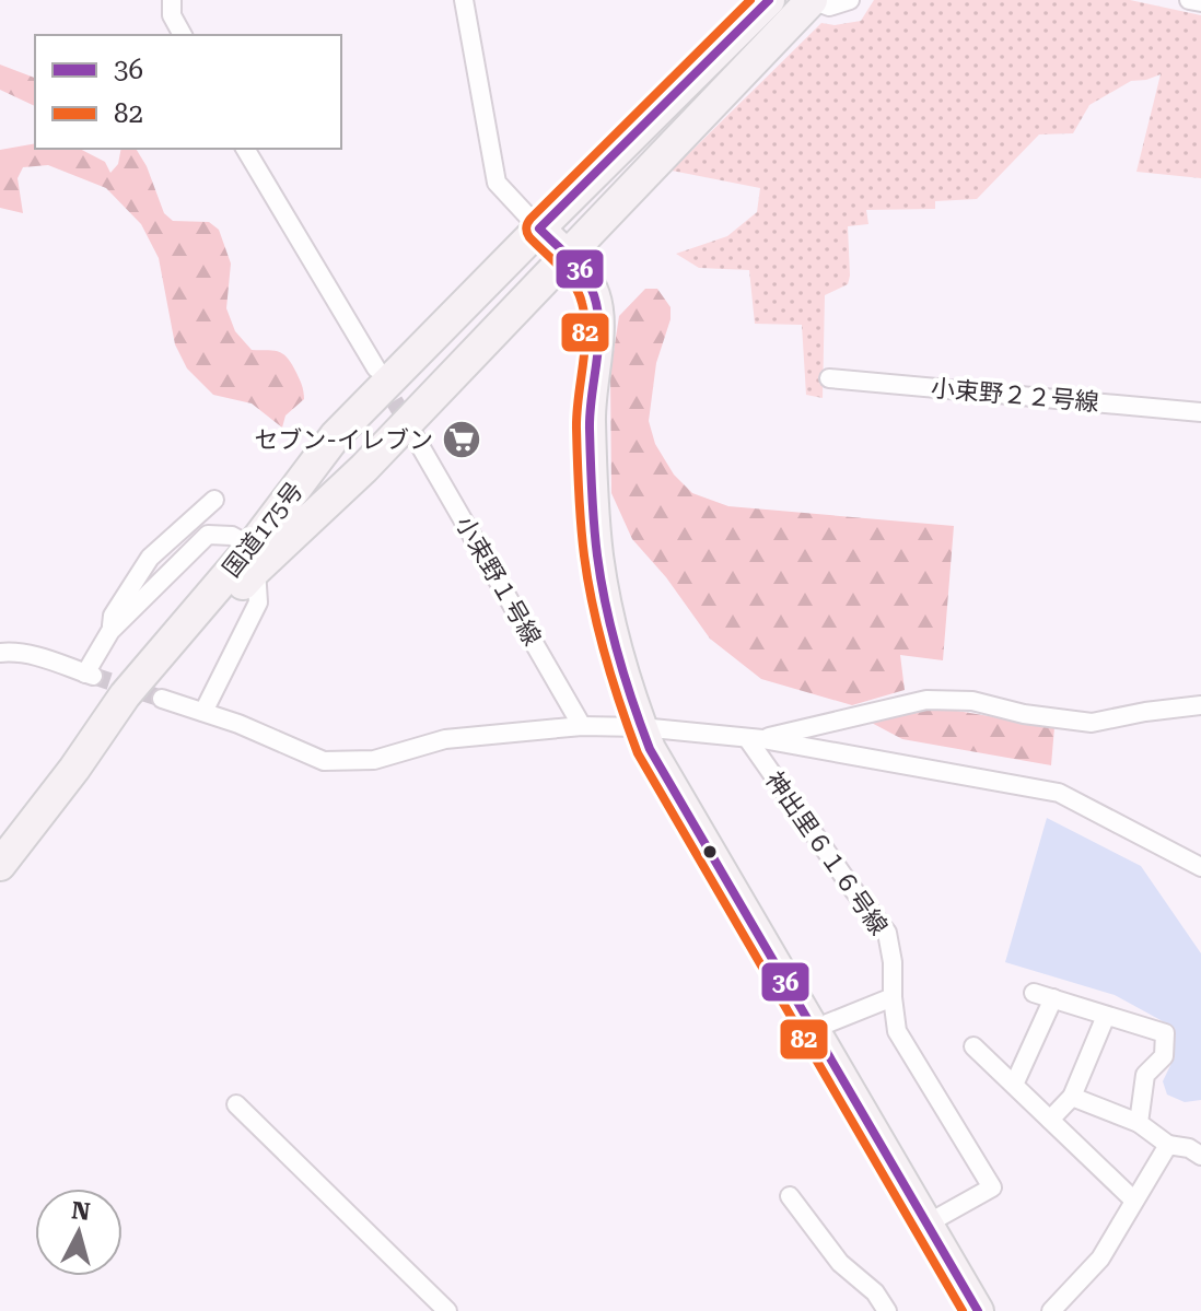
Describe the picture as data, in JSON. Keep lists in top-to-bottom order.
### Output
{
  "streets": {
    "highway": ["国道175号"],
    "street": ["小束野２２号線", "小束野１号線", "神出里６１６号線"]
  },
  "places": {
    "supermarket": ["セブン-イレブン"]
  },
  "lines": ["transit line 36", "transit line 82"],
  "legend": ["36", "82"],
  "north": "top"
}
